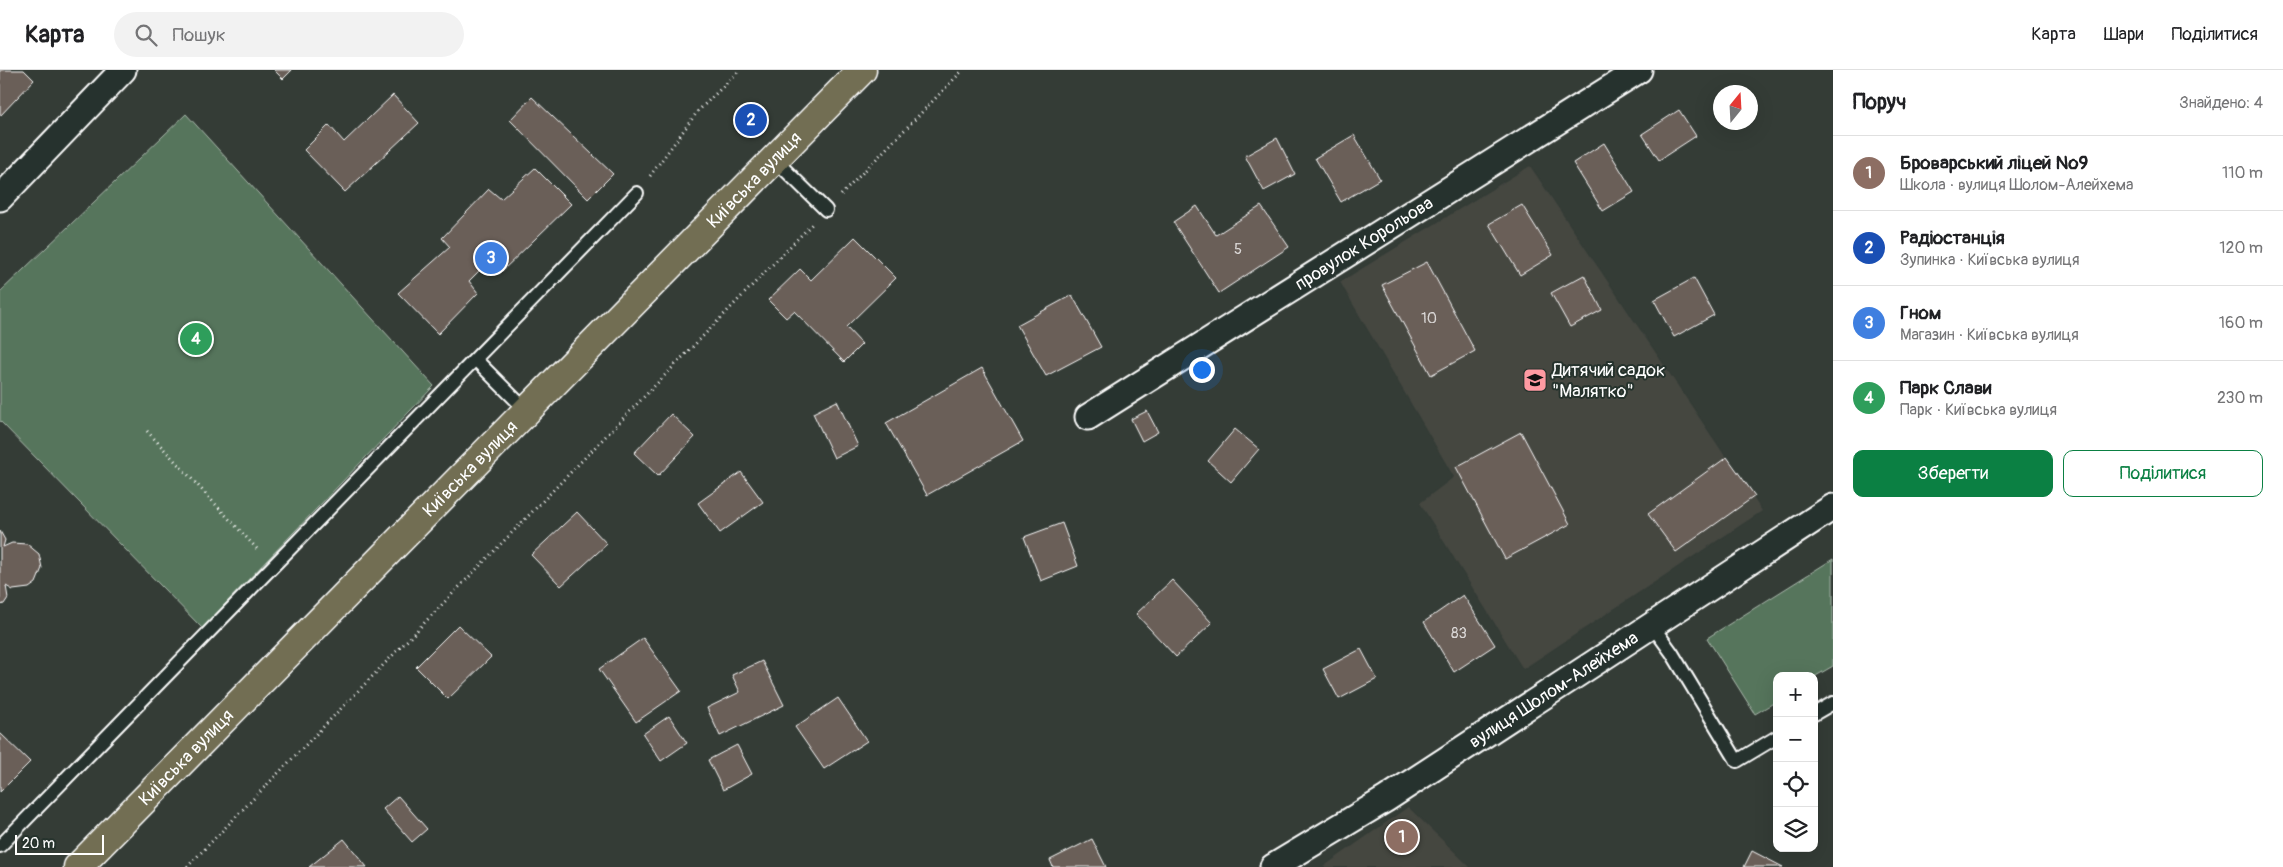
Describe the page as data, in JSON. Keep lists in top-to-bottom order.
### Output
{
  "streets": {
    "main road": ["Київська вулиця"],
    "street": ["провулок Корольова", "вулиця Шолом-Алейхема"]
  },
  "places": {
    "school or university": ["Дитячий садок \"Малятко\""]
  },
  "house_numbers": ["5", "10", "83"],
  "scale_bar": "20 m",
  "north": "top",
  "page": {
    "header": "Карта",
    "search": "Пошук",
    "nav": ["Карта", "Шари", "Поділитися"],
    "heading": ["Поруч", "Знайдено: 4"],
    "pins": [
      "2",
      "3",
      "4",
      "1"
    ],
    "list": [
      {
        "mark": "1",
        "name": "Броварський ліцей №9",
        "note": "Школа · вулиця Шолом-Алейхема",
        "value": "110 m"
      },
      {
        "mark": "2",
        "name": "Радіостанція",
        "note": "Зупинка · Київська вулиця",
        "value": "120 m"
      },
      {
        "mark": "3",
        "name": "Гном",
        "note": "Магазин · Київська вулиця",
        "value": "160 m"
      },
      {
        "mark": "4",
        "name": "Парк Слави",
        "note": "Парк · Київська вулиця",
        "value": "230 m"
      }
    ],
    "buttons": ["Зберегти", "Поділитися"],
    "map_buttons": ["+", "−"],
    "scale": "20 m"
  }
}
